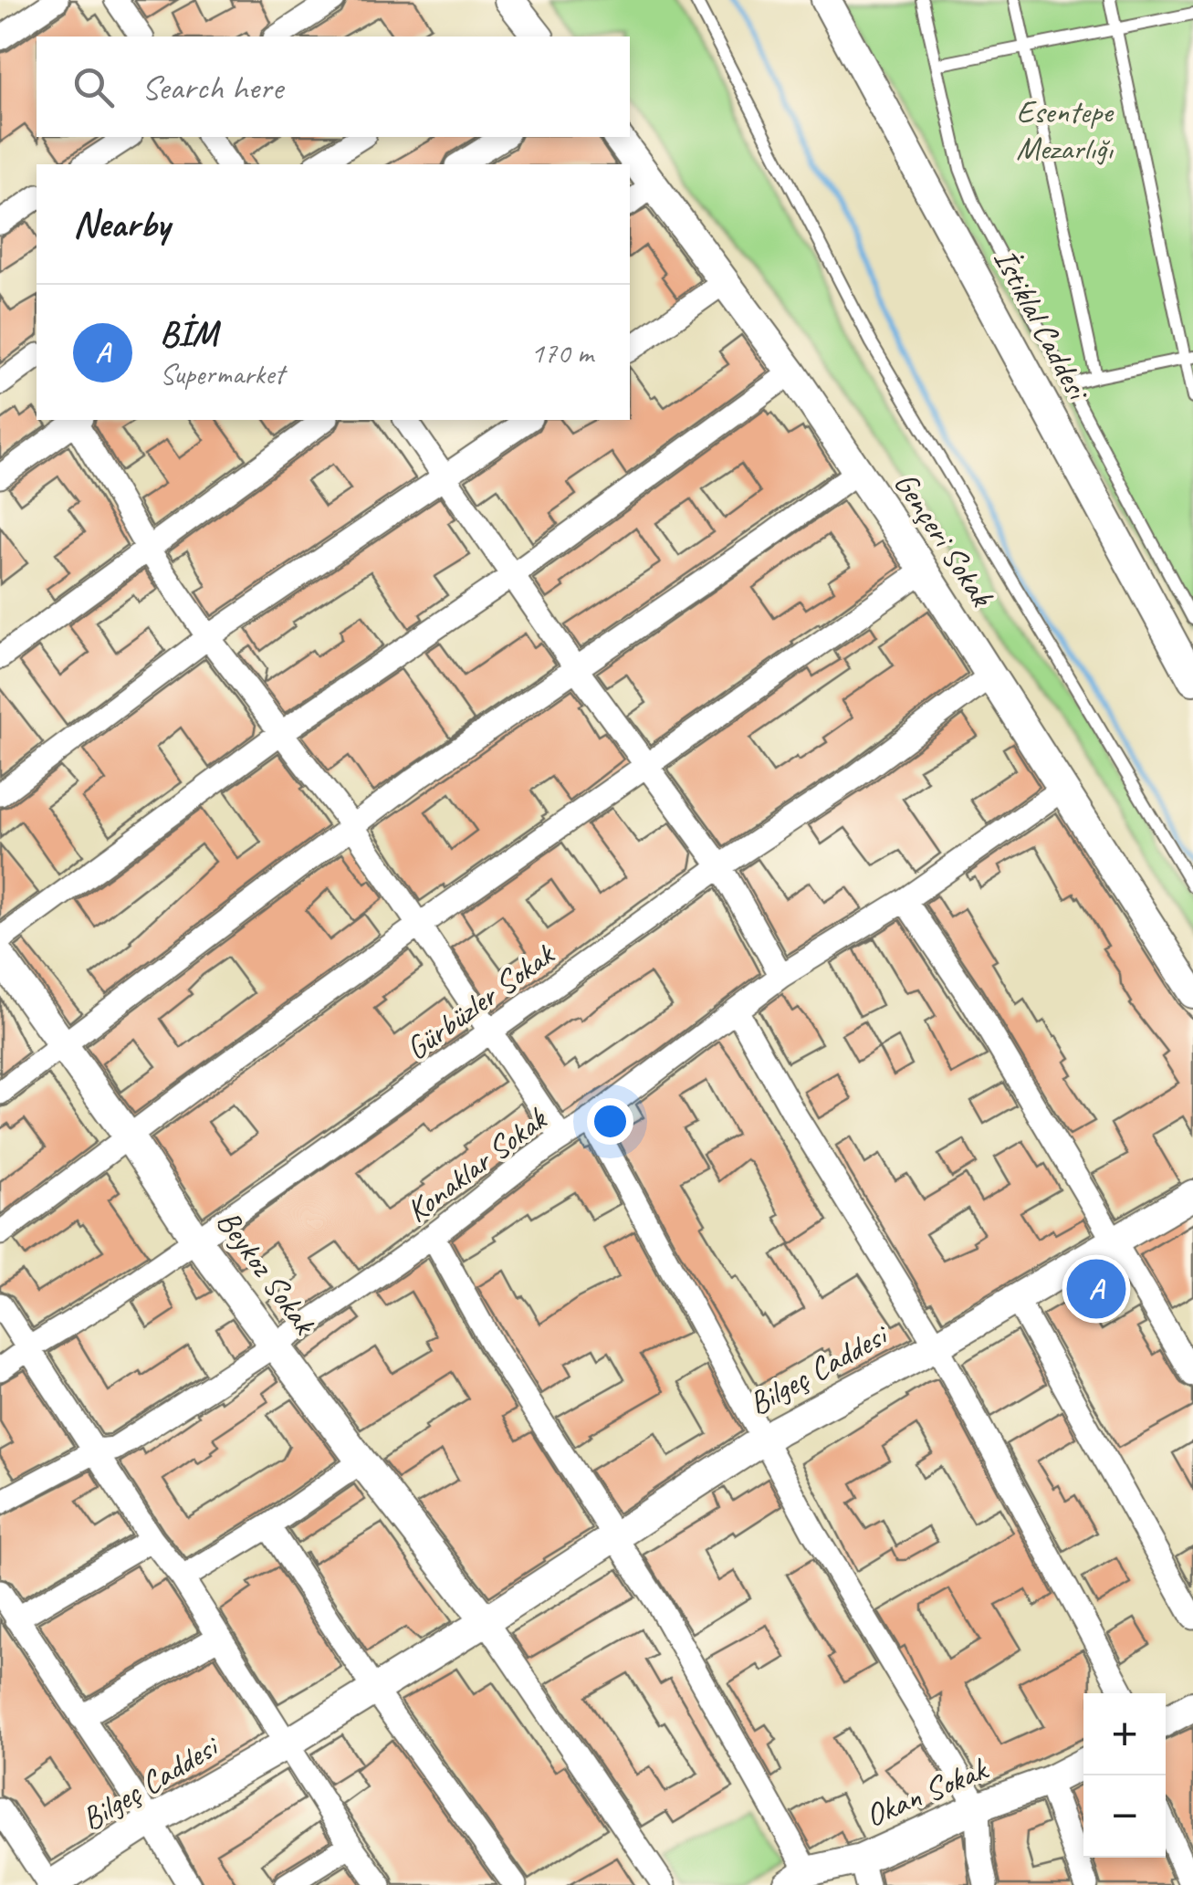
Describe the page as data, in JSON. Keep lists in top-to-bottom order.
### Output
{
  "streets": {
    "street": [
      "İstiklal Caddesi",
      "Gençeri Sokak",
      "Gürbüzler Sokak",
      "Konaklar Sokak",
      "Beykoz Sokak",
      "Bilgeç Caddesi",
      "Okan Sokak"
    ]
  },
  "crossings": [
    ["Gençeri Sokak", "Gürbüzler Sokak"],
    ["Gençeri Sokak", "Konaklar Sokak"],
    ["Gürbüzler Sokak", "Beykoz Sokak"],
    ["Konaklar Sokak", "Beykoz Sokak"],
    ["Beykoz Sokak", "Bilgeç Caddesi"]
  ],
  "parks": ["Esentepe Mezarlığı"],
  "page": {
    "search": "Search here",
    "heading": "Nearby",
    "list": [
      {
        "mark": "A",
        "name": "BİM",
        "note": "Supermarket",
        "value": "170 m"
      }
    ],
    "pins": "A",
    "map_buttons": ["+", "−"]
  }
}
